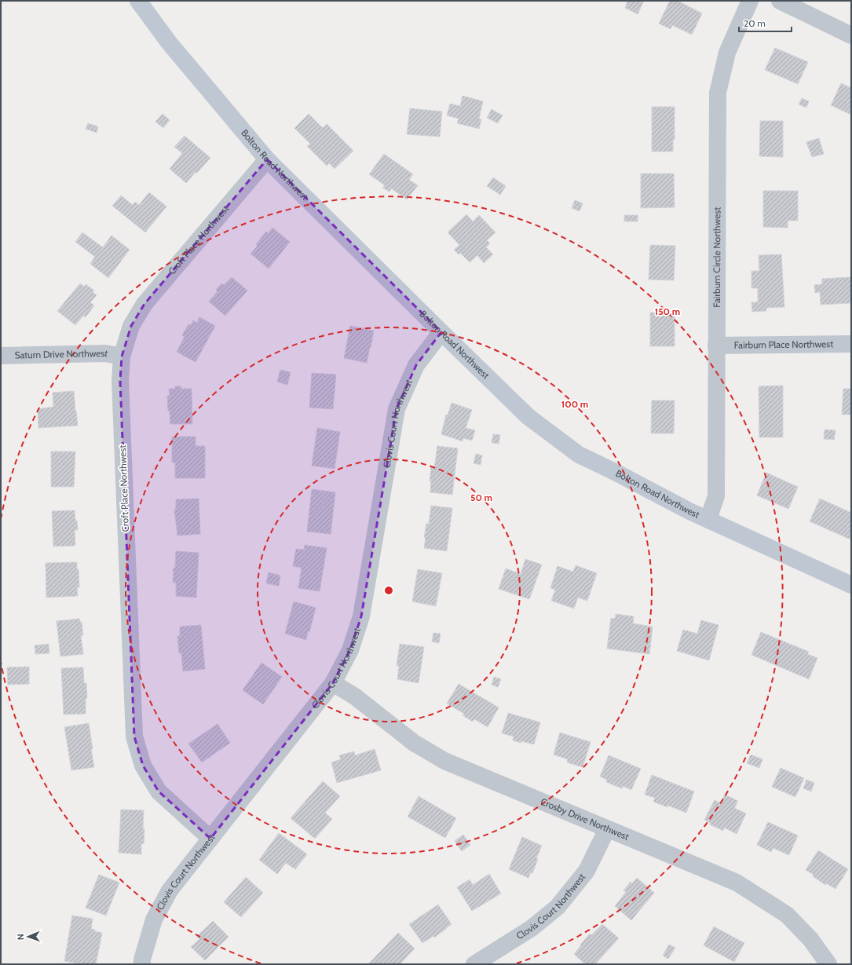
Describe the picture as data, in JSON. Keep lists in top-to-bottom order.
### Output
{
  "streets": {
    "street": [
      "Bolton Road Northwest",
      "Croft Place Northwest",
      "Fairburn Circle Northwest",
      "Fairburn Place Northwest",
      "Saturn Drive Northwest",
      "Clovis Court Northwest",
      "Crosby Drive Northwest"
    ]
  },
  "crossings": [
    ["Bolton Road Northwest", "Croft Place Northwest"],
    ["Bolton Road Northwest", "Fairburn Circle Northwest"],
    ["Bolton Road Northwest", "Clovis Court Northwest"],
    ["Croft Place Northwest", "Saturn Drive Northwest"],
    ["Croft Place Northwest", "Clovis Court Northwest"],
    ["Fairburn Circle Northwest", "Fairburn Place Northwest"],
    ["Clovis Court Northwest", "Crosby Drive Northwest"]
  ],
  "scale_bar": "20 m",
  "north": "left",
  "rings": ["150 m", "100 m", "50 m"]
}
